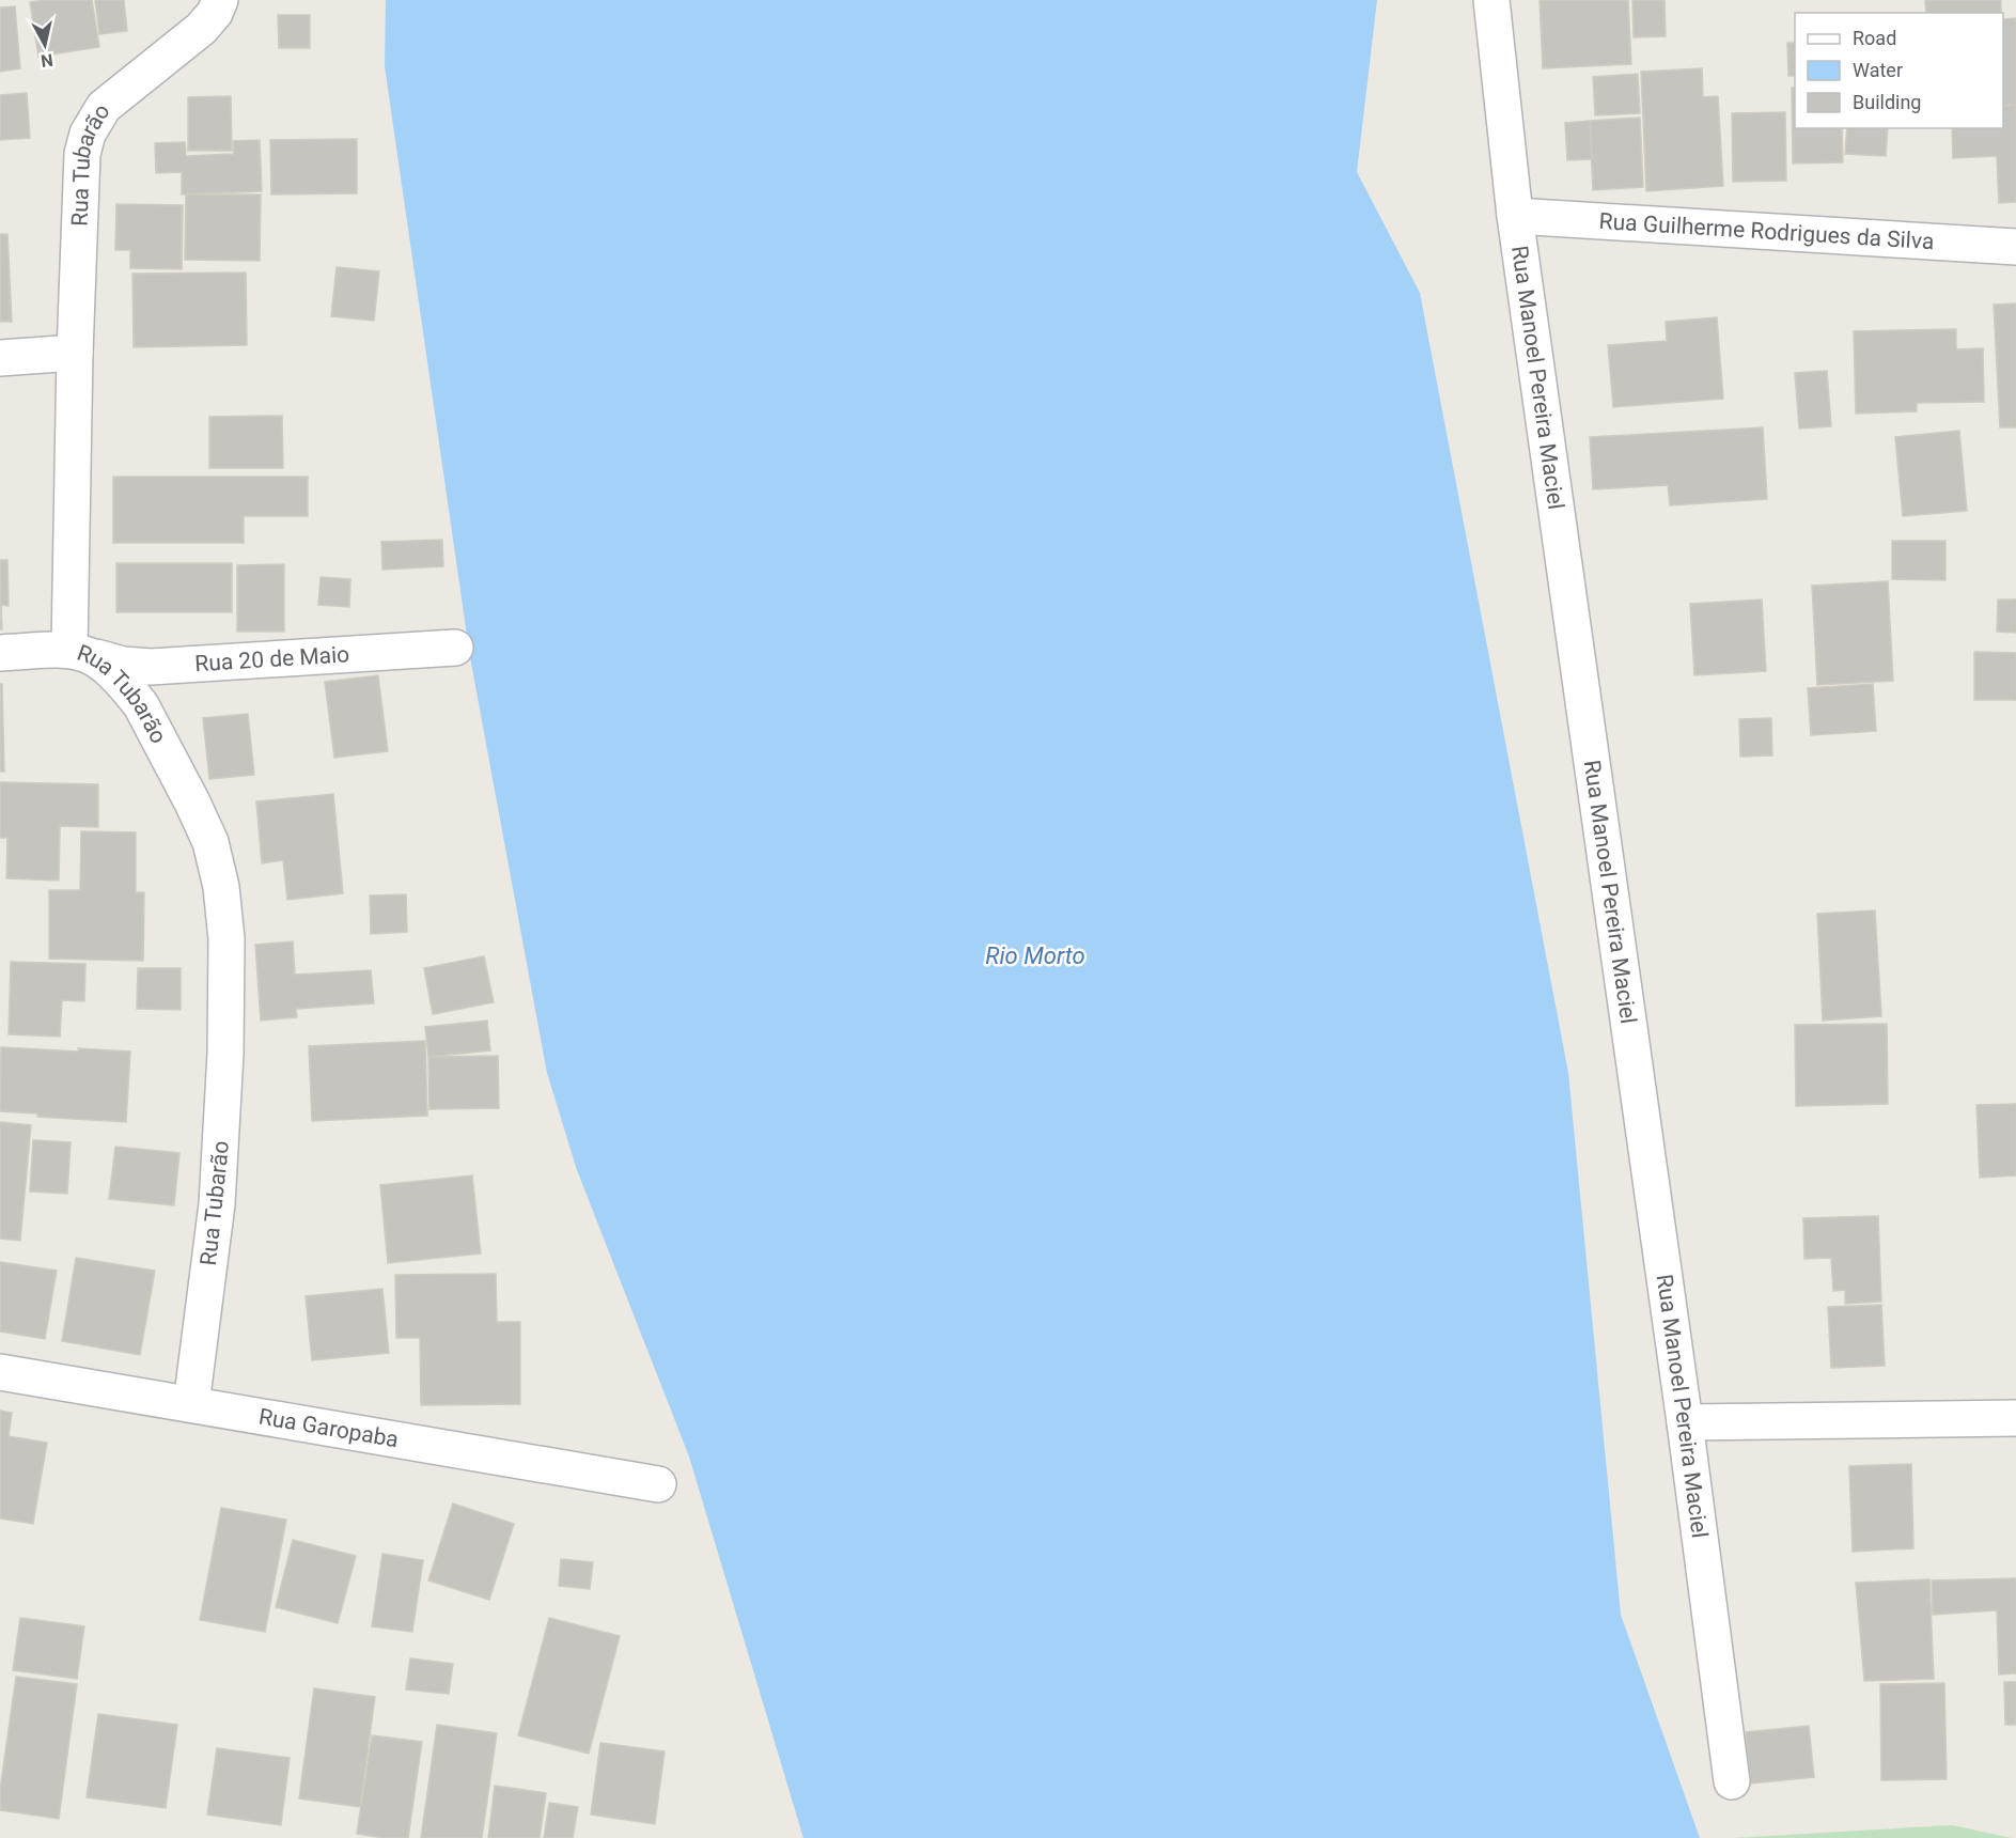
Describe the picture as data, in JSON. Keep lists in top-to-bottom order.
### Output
{
  "streets": {
    "street": [
      "Rua Tubarão",
      "Rua Guilherme Rodrigues da Silva",
      "Rua Manoel Pereira Maciel",
      "Rua 20 de Maio",
      "Rua Garopaba"
    ]
  },
  "crossings": [
    ["Rua Tubarão", "Rua 20 de Maio"],
    ["Rua Tubarão", "Rua Garopaba"],
    ["Rua Guilherme Rodrigues da Silva", "Rua Manoel Pereira Maciel"]
  ],
  "water": ["Rio Morto"],
  "legend": ["Road", "Water", "Building"],
  "north": "bottom"
}
